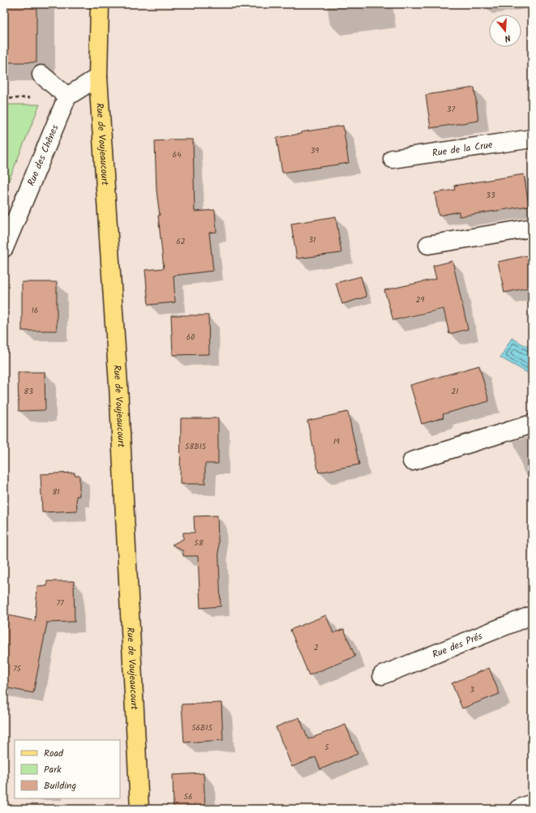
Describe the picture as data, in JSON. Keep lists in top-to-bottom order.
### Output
{
  "streets": {
    "main road": ["Rue de Voujeaucourt"],
    "street": ["Rue de la Crue", "Rue des Chênes", "Rue des Prés"]
  },
  "house_numbers": [
    "37",
    "39",
    "64",
    "33",
    "31",
    "62",
    "29",
    "16",
    "60",
    "83",
    "21",
    "19",
    "58BIS",
    "81",
    "58",
    "77",
    "2",
    "75",
    "3",
    "56BIS",
    "5",
    "56"
  ],
  "legend": ["Road", "Park", "Building"],
  "north": "bottom"
}
